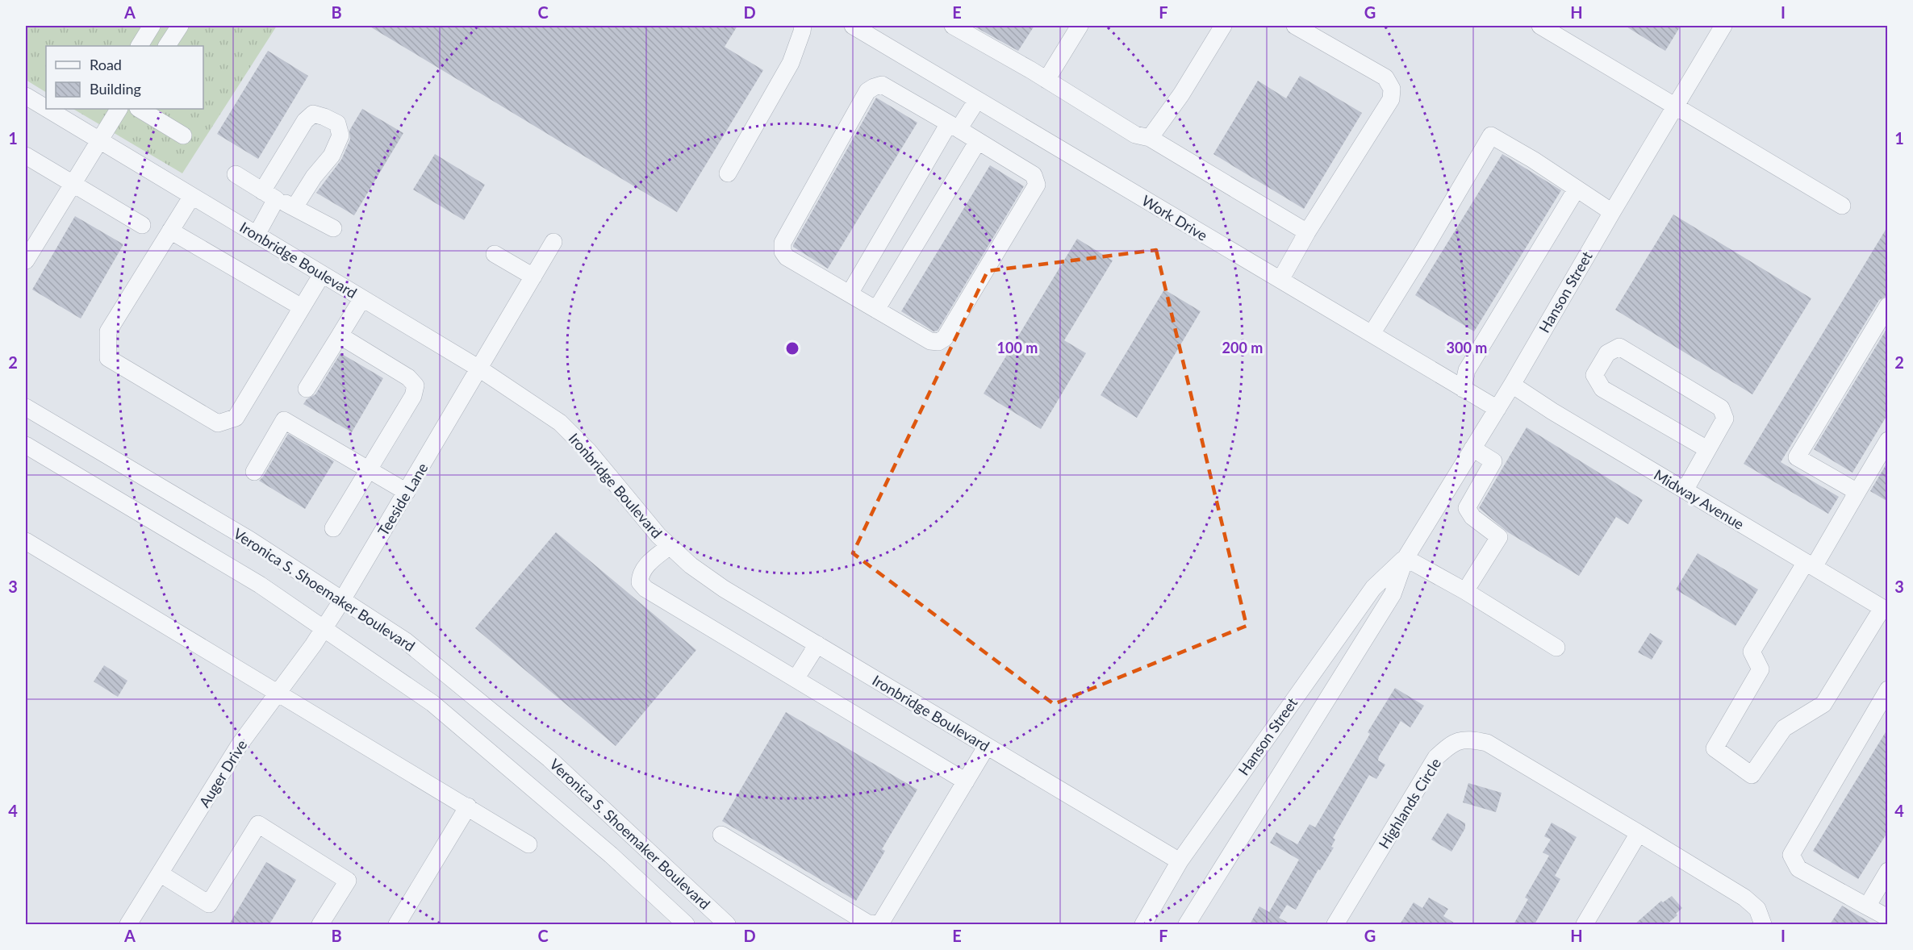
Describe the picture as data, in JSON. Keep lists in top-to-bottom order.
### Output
{
  "streets": {
    "street": [
      "Work Drive",
      "Ironbridge Boulevard",
      "Hanson Street",
      "Teeside Lane",
      "Midway Avenue",
      "Veronica S. Shoemaker Boulevard",
      "Auger Drive",
      "Highlands Circle"
    ]
  },
  "crossings": [
    ["Work Drive", "Hanson Street"],
    ["Ironbridge Boulevard", "Hanson Street"],
    ["Ironbridge Boulevard", "Teeside Lane"],
    ["Hanson Street", "Midway Avenue"],
    ["Teeside Lane", "Veronica S. Shoemaker Boulevard"],
    ["Teeside Lane", "Auger Drive"],
    ["Veronica S. Shoemaker Boulevard", "Auger Drive"]
  ],
  "legend": ["Road", "Building"],
  "grid": {
    "columns": [
      "A",
      "B",
      "C",
      "D",
      "E",
      "F",
      "G",
      "H",
      "I"
    ],
    "rows": [
      "1",
      "2",
      "3",
      "4"
    ]
  },
  "rings": ["100 m", "200 m", "300 m"]
}
